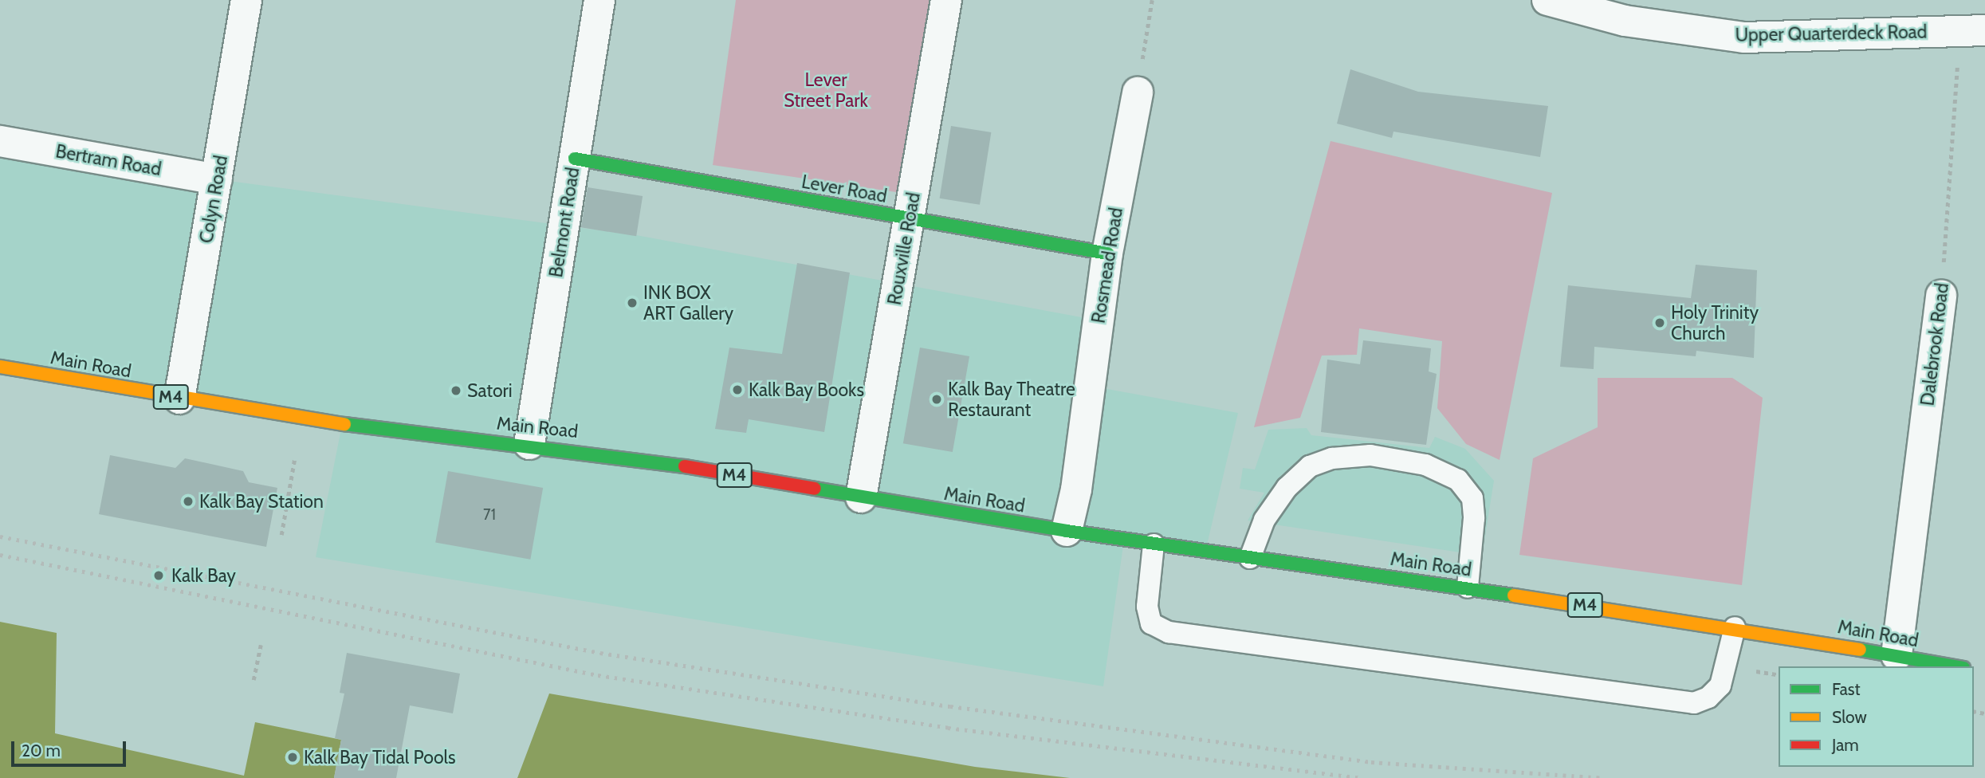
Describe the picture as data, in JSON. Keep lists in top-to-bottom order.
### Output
{
  "streets": {
    "main road": ["Lever Road", "Main Road", "M4"],
    "street": [
      "Upper Quarterdeck Road",
      "Bertram Road",
      "Colyn Road",
      "Belmont Road",
      "Rouxville Road",
      "Rosmead Road",
      "Dalebrook Road"
    ]
  },
  "crossings": [
    ["Upper Quarterdeck Road", "Dalebrook Road"],
    ["Bertram Road", "Colyn Road"],
    ["Lever Road", "Belmont Road"],
    ["Lever Road", "Rouxville Road"],
    ["Lever Road", "Rosmead Road"],
    ["Colyn Road", "Main Road"],
    ["Belmont Road", "Main Road"],
    ["Rouxville Road", "Main Road"],
    ["Rosmead Road", "Main Road"],
    ["Dalebrook Road", "Main Road"]
  ],
  "parks": ["Lever Street Park"],
  "places": [
    "INK BOX ART Gallery",
    "Holy Trinity Church",
    "Kalk Bay Books",
    "Satori",
    "Kalk Bay Theatre Restaurant",
    "Kalk Bay Station",
    "Kalk Bay",
    "Kalk Bay Tidal Pools"
  ],
  "house_numbers": ["71"],
  "legend": ["Fast", "Slow", "Jam"],
  "scale_bar": "20 m"
}
